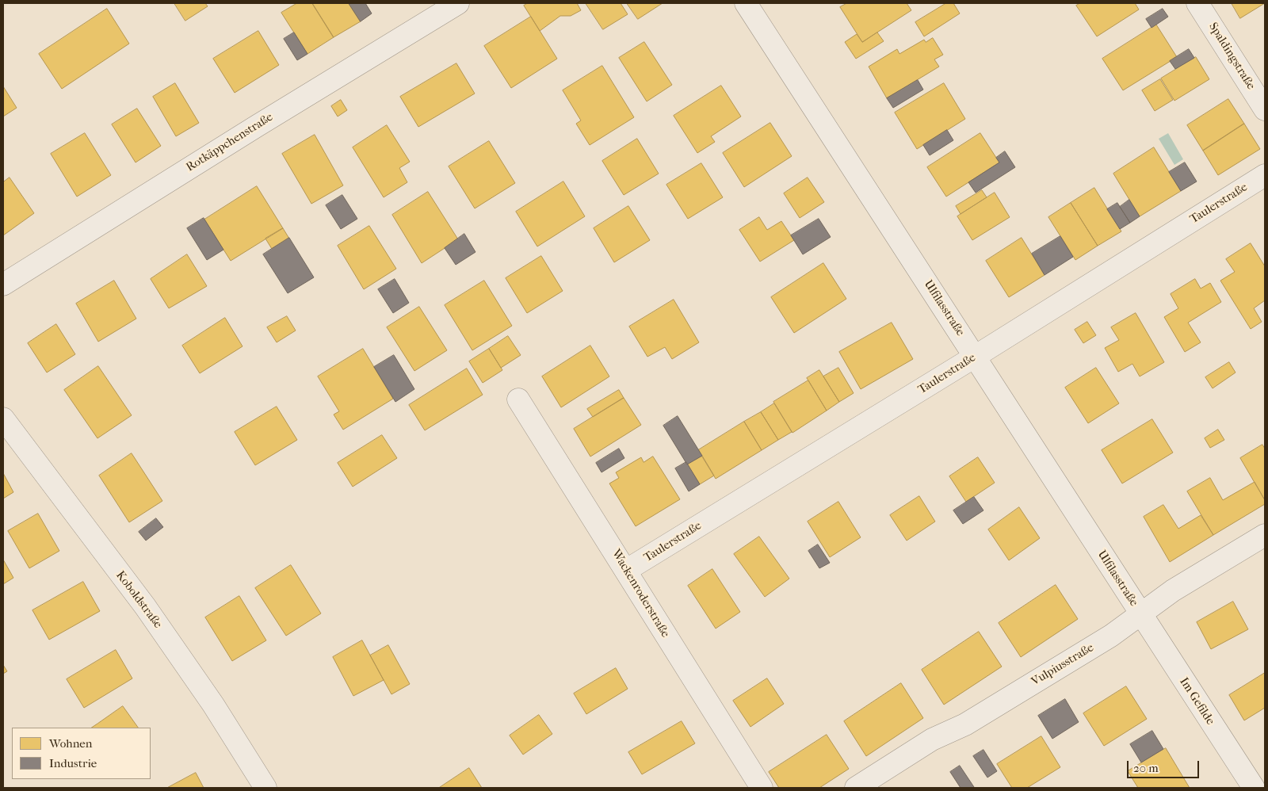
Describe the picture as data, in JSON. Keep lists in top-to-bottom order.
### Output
{
  "streets": {
    "street": [
      "Spaldingstraße",
      "Rotkäppchenstraße",
      "Taulerstraße",
      "Ulfilasstraße",
      "Wackenroderstraße",
      "Koboldstraße",
      "Vulpiusstraße",
      "Im Gefilde"
    ]
  },
  "crossings": [
    ["Taulerstraße", "Ulfilasstraße"],
    ["Taulerstraße", "Wackenroderstraße"],
    ["Ulfilasstraße", "Vulpiusstraße"],
    ["Ulfilasstraße", "Im Gefilde"],
    ["Vulpiusstraße", "Im Gefilde"]
  ],
  "legend": ["Wohnen", "Industrie"],
  "scale_bar": "20 m"
}
